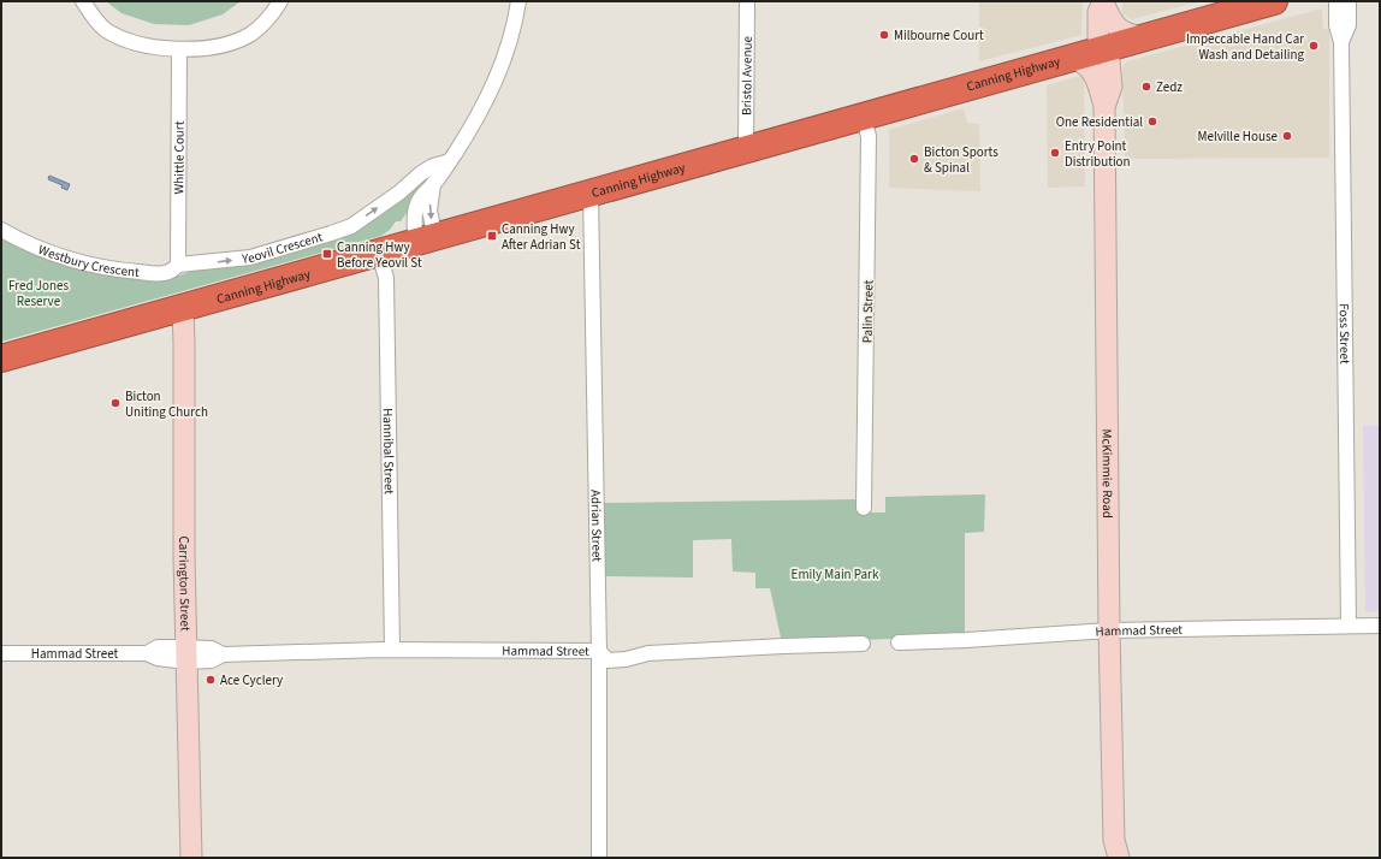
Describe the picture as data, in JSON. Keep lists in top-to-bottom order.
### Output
{
  "streets": {
    "highway": ["Canning Highway"],
    "main road": ["McKimmie Road", "Carrington Street"],
    "street": [
      "Bristol Avenue",
      "Whittle Court",
      "Yeovil Crescent",
      "Westbury Crescent",
      "Palin Street",
      "Foss Street",
      "Hannibal Street",
      "Adrian Street",
      "Hammad Street"
    ]
  },
  "crossings": [
    ["Canning Highway", "Bristol Avenue"],
    ["Canning Highway", "Palin Street"],
    ["Canning Highway", "Hannibal Street"],
    ["Canning Highway", "McKimmie Road"],
    ["Canning Highway", "Adrian Street"],
    ["Canning Highway", "Carrington Street"],
    ["Whittle Court", "Yeovil Crescent"],
    ["Whittle Court", "Westbury Crescent"],
    ["Yeovil Crescent", "Westbury Crescent"],
    ["Foss Street", "Hammad Street"],
    ["Hannibal Street", "Hammad Street"],
    ["McKimmie Road", "Hammad Street"],
    ["Adrian Street", "Hammad Street"],
    ["Carrington Street", "Hammad Street"]
  ],
  "one_way": ["Yeovil Crescent"],
  "parks": ["Fred Jones Reserve", "Emily Main Park"],
  "places": {
    "other": [
      "Milbourne Court",
      "Impeccable Hand Car Wash and Detailing",
      "Zedz",
      "One Residential",
      "Melville House",
      "Entry Point Distribution",
      "Bicton Sports & Spinal",
      "Bicton Uniting Church",
      "Ace Cyclery"
    ],
    "transit": ["Canning Hwy After Adrian St", "Canning Hwy Before Yeovil St"]
  }
}
